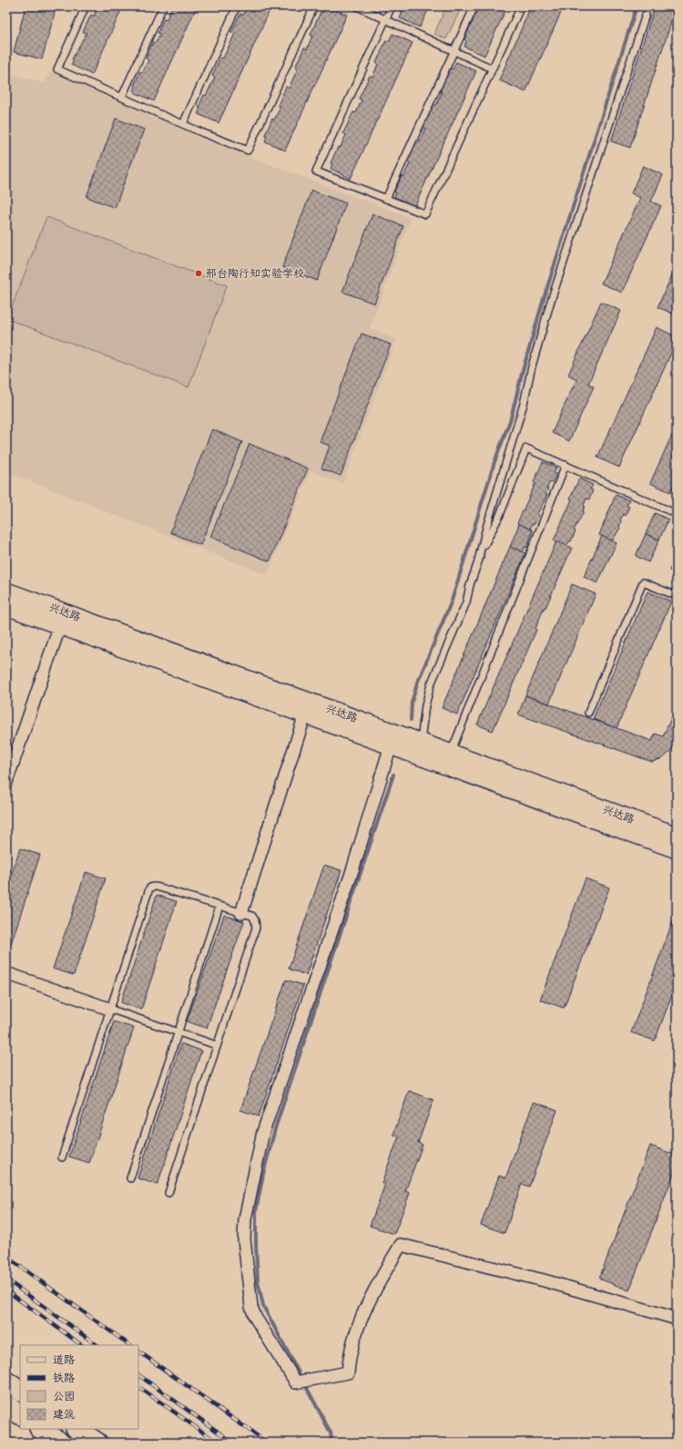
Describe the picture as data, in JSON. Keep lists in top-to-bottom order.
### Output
{
  "streets": {
    "main road": ["兴达路"]
  },
  "places": ["邢台陶行知实验学校"],
  "legend": [
    "道路",
    "铁路",
    "公园",
    "建筑"
  ]
}
